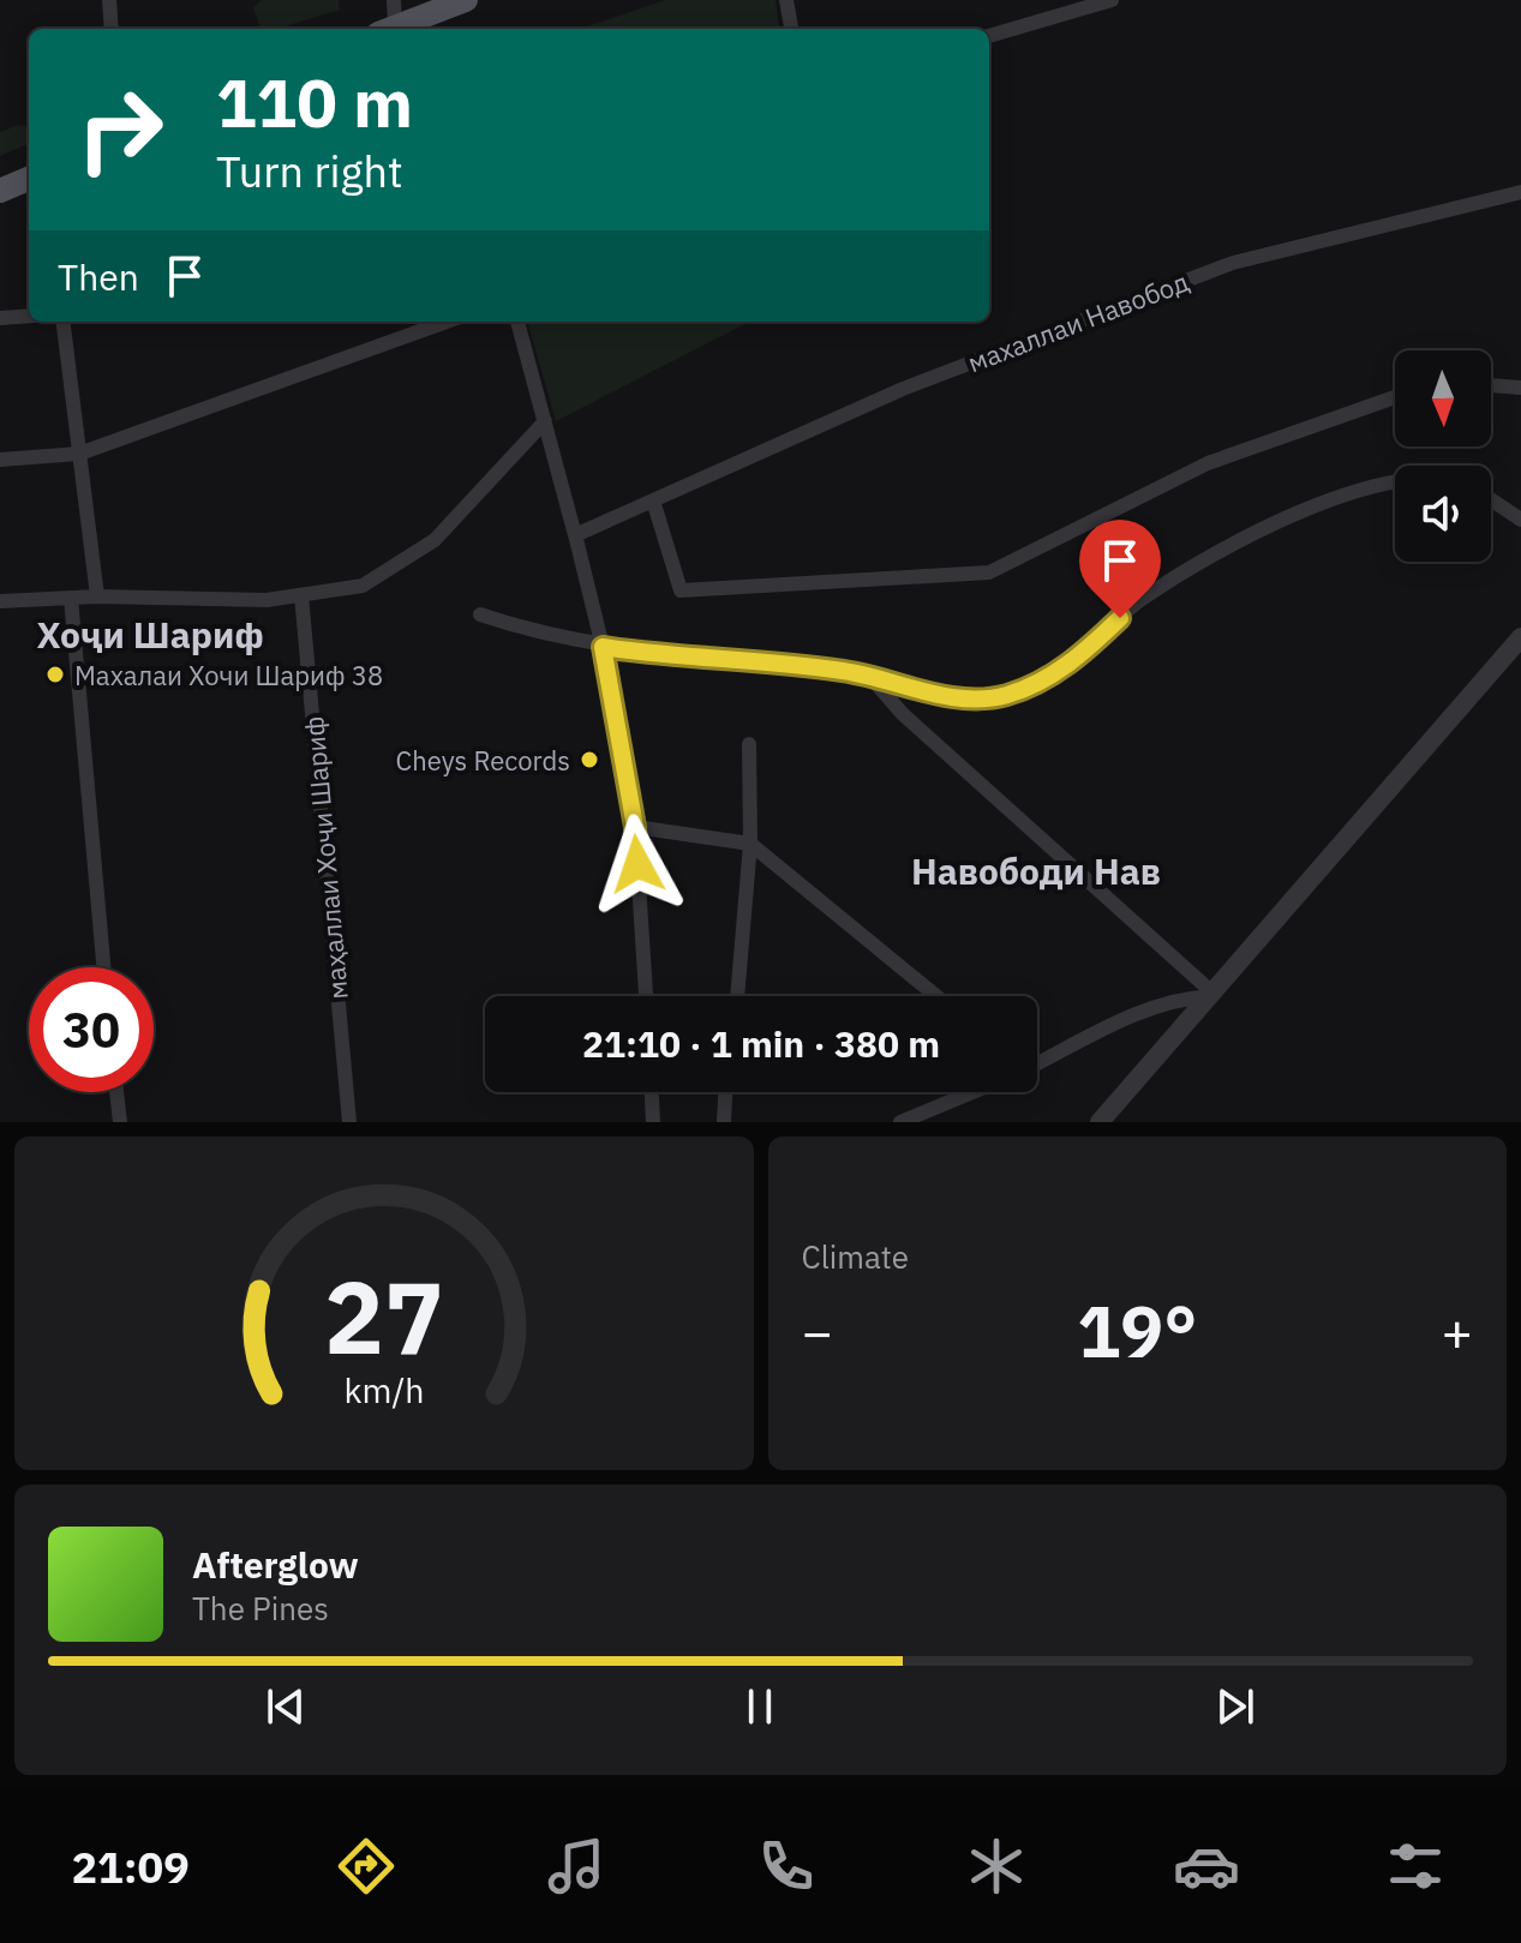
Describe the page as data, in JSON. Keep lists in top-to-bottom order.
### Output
{
  "streets": {
    "street": ["махаллаи Навобод", "маҳаллаи Хоҷи Шариф"]
  },
  "districts": ["Хоҷи Шариф", "Навободи Нав"],
  "places": ["Махалаи Хочи Шариф 38", "Cheys Records"],
  "north": "bottom",
  "page": {
    "turn": ["110 m", "Turn right"],
    "then": "Then",
    "limit": "30",
    "trip": "21:10 · 1 min · 380 m",
    "tile": "Climate",
    "heat": ["−", "19°", "+"],
    "song": ["Afterglow", "The Pines"],
    "tabs": "21:09",
    "gauge": ["27", "km/h"]
  }
}
